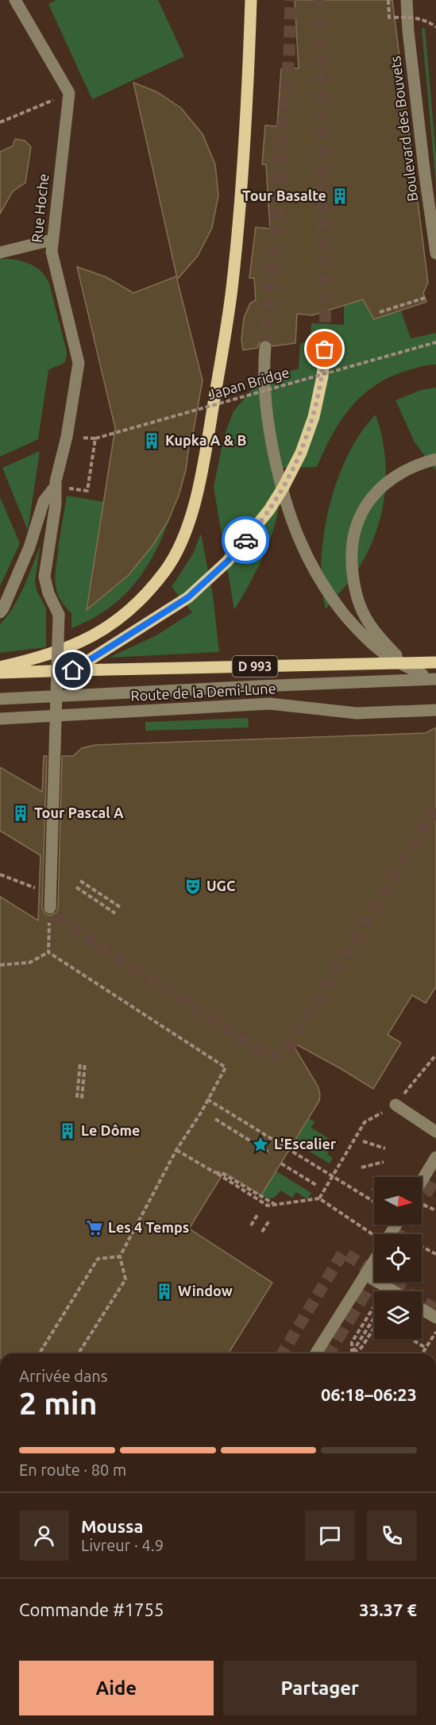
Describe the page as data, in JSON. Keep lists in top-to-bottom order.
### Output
{
  "streets": {
    "main road": ["D 993"],
    "street": ["Boulevard des Bouvets", "Rue Hoche", "Route de la Demi-Lune"],
    "path": ["Japan Bridge"]
  },
  "places": {
    "building": [
      "Tour Basalte",
      "Kupka A & B",
      "Tour Pascal A",
      "Le Dôme",
      "Window"
    ],
    "theatre": ["UGC"],
    "place": ["L'Escalier"],
    "supermarket": ["Les 4 Temps"]
  },
  "north": "right",
  "page": {
    "heading": ["2 min", "Arrivée dans", "06:18–06:23"],
    "panel": [
      "Moussa",
      "Livreur · 4.9",
      "Commande #1755",
      "33.37 €"
    ],
    "bar": "En route · 80 m",
    "buttons": ["Aide", "Partager"]
  }
}
